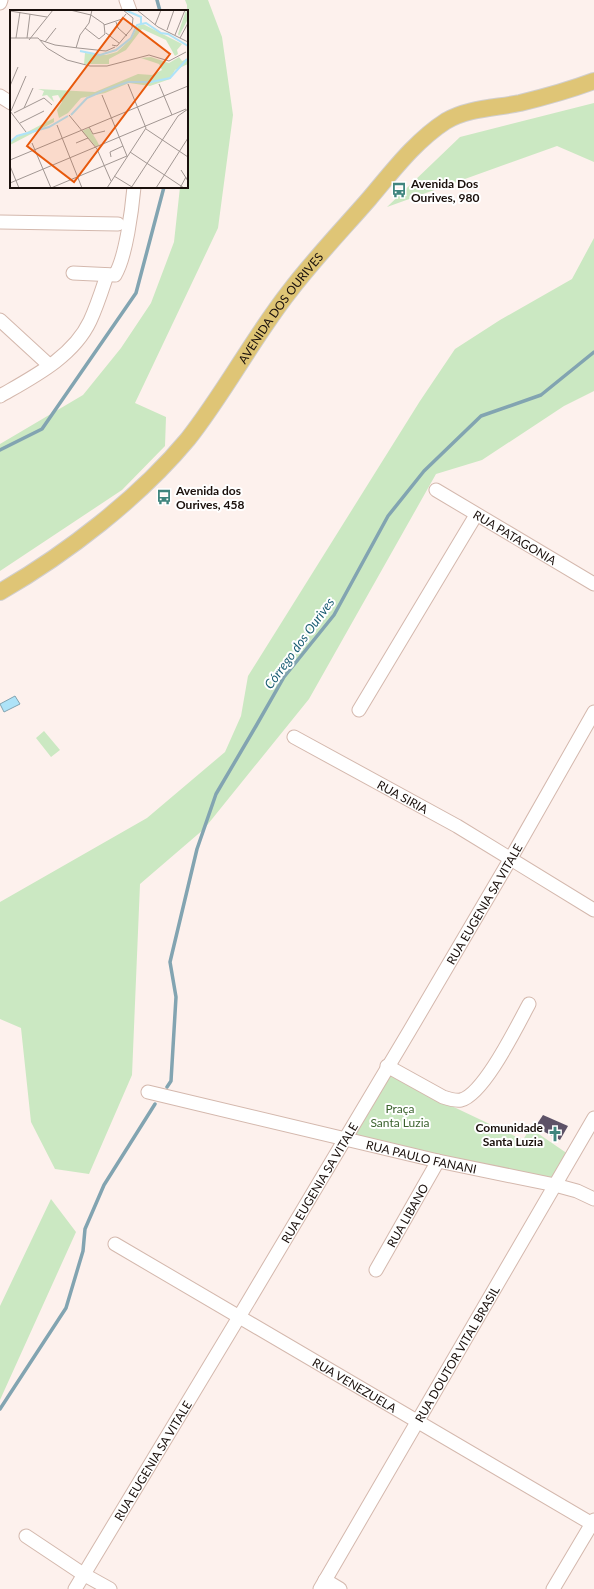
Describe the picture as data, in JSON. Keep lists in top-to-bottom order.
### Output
{
  "streets": {
    "main road": ["AVENIDA DOS OURIVES"],
    "street": [
      "RUA PATAGONIA",
      "RUA SIRIA",
      "RUA EUGENIA SA VITALE",
      "RUA PAULO FANANI",
      "RUA LIBANO",
      "RUA DOUTOR VITAL BRASIL",
      "RUA VENEZUELA"
    ]
  },
  "crossings": [
    ["RUA SIRIA", "RUA EUGENIA SA VITALE"],
    ["RUA EUGENIA SA VITALE", "RUA PAULO FANANI"],
    ["RUA EUGENIA SA VITALE", "RUA VENEZUELA"],
    ["RUA PAULO FANANI", "RUA LIBANO"],
    ["RUA PAULO FANANI", "RUA DOUTOR VITAL BRASIL"],
    ["RUA DOUTOR VITAL BRASIL", "RUA VENEZUELA"]
  ],
  "water": ["Córrego dos Ourives"],
  "parks": ["Praça Santa Luzia"],
  "places": {
    "bus stop": ["Avenida Dos Ourives, 980", "Avenida dos Ourives, 458"],
    "church": ["Comunidade Santa Luzia"]
  }
}
